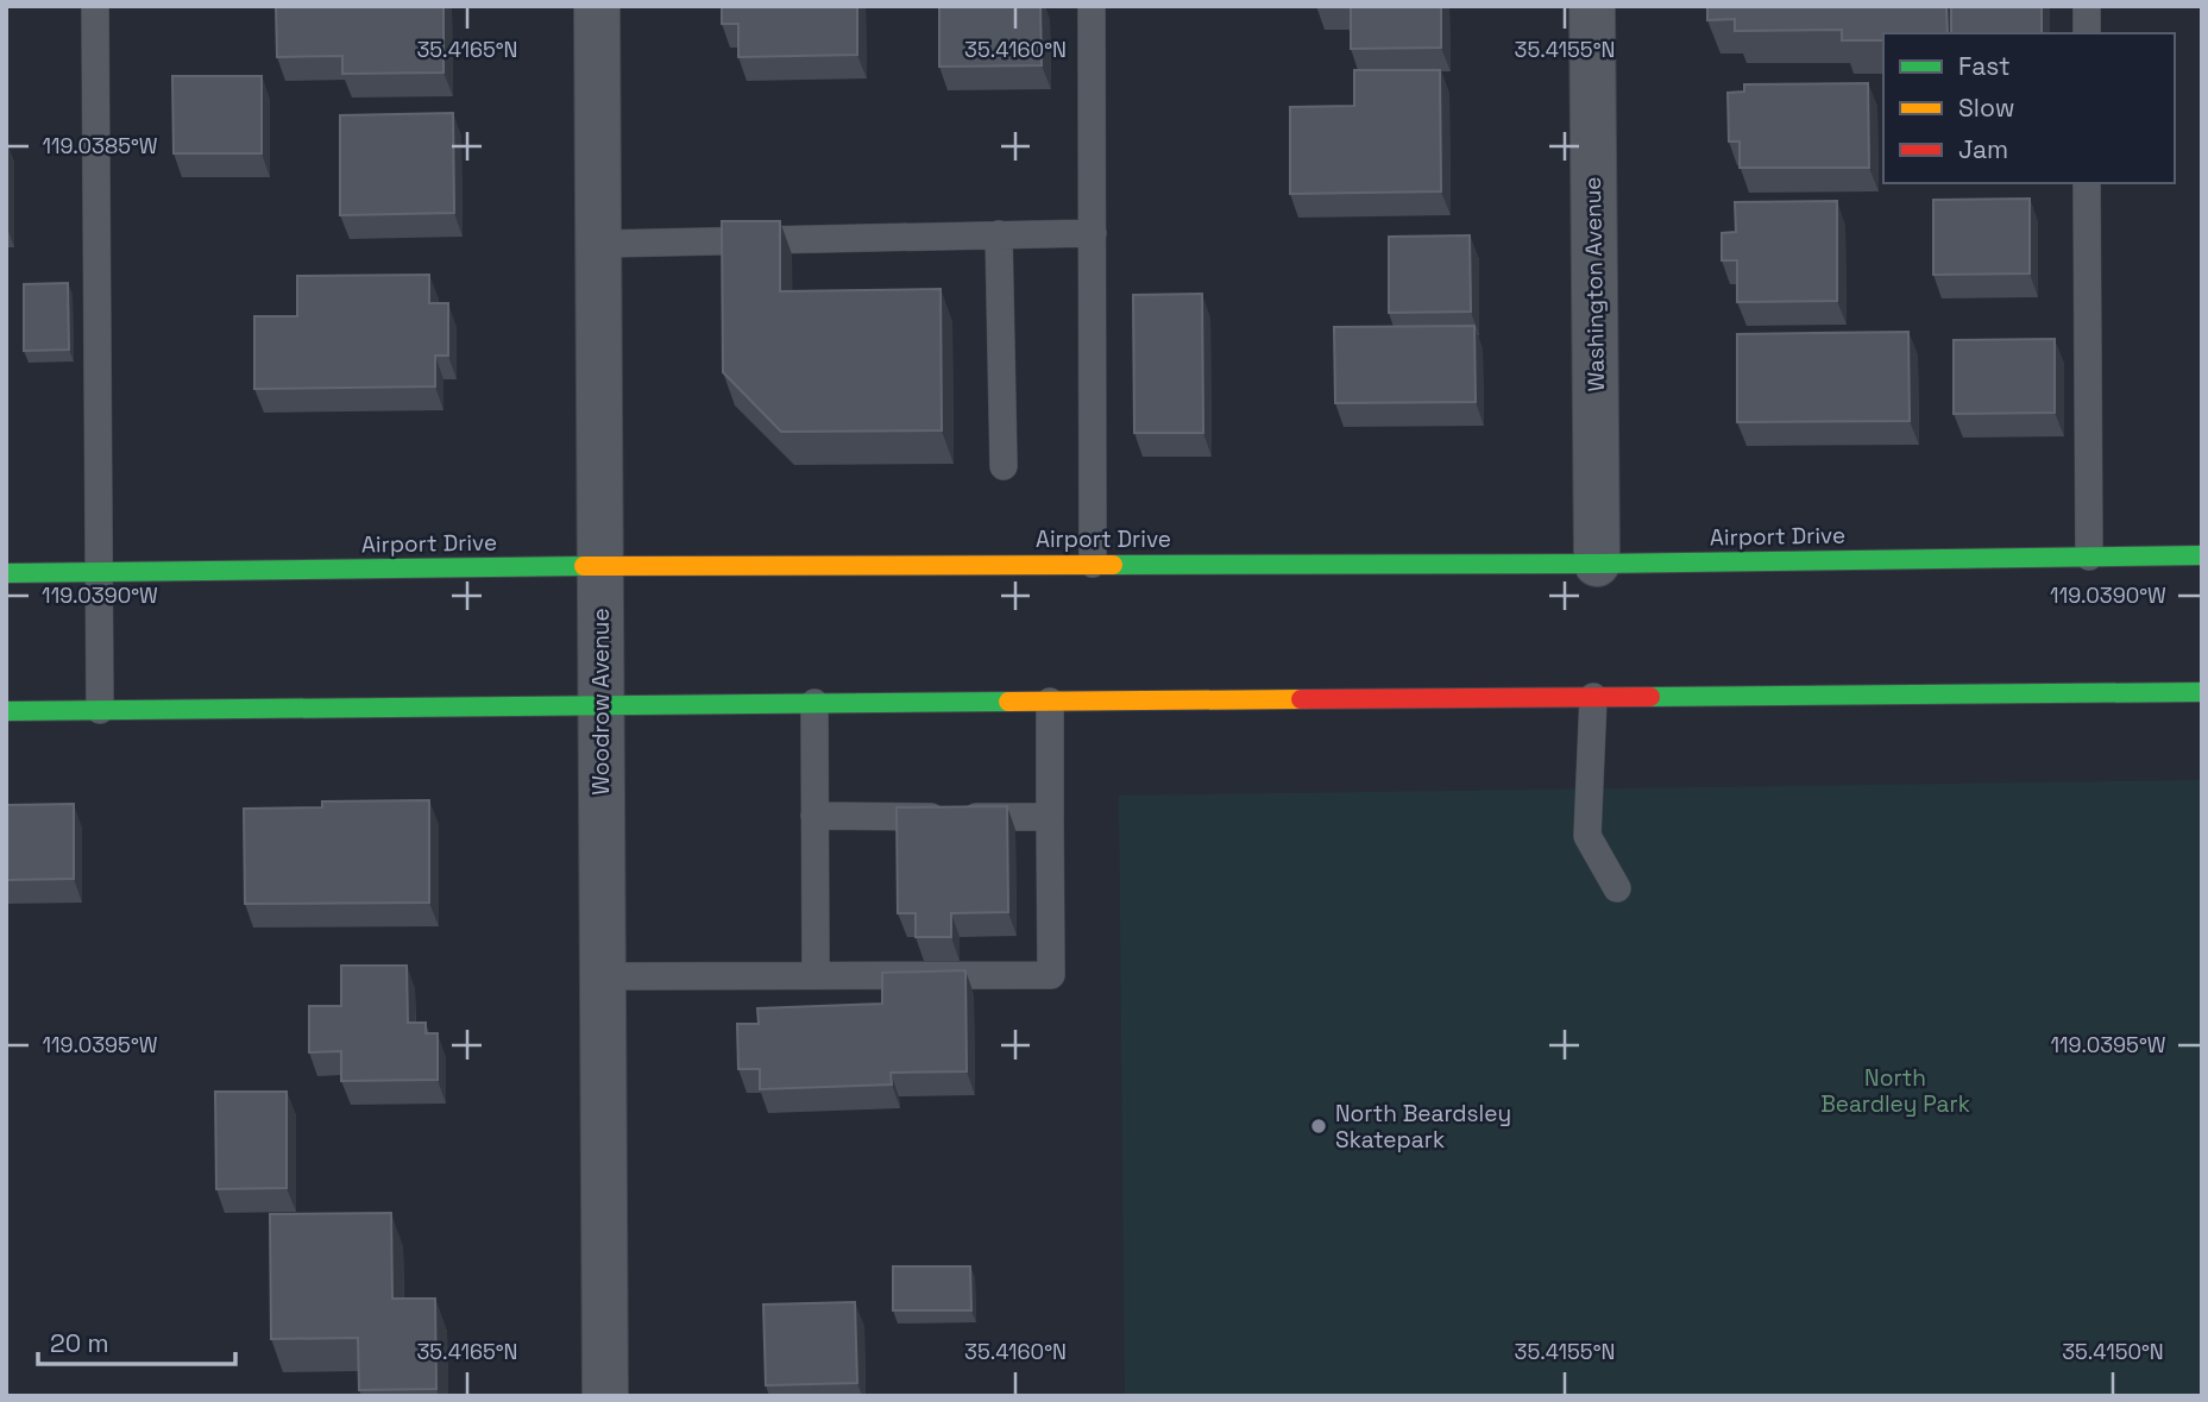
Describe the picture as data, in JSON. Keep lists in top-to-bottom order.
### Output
{
  "streets": {
    "main road": ["Airport Drive"],
    "street": ["Washington Avenue", "Woodrow Avenue"]
  },
  "crossings": [
    ["Washington Avenue", "Airport Drive"],
    ["Airport Drive", "Woodrow Avenue"]
  ],
  "parks": ["North Beardley Park"],
  "places": ["North Beardsley Skatepark"],
  "legend": ["Fast", "Slow", "Jam"],
  "scale_bar": "20 m",
  "coordinates": [
    "35.4165°N",
    "35.4160°N",
    "35.4155°N",
    "119.0385°W",
    "119.0390°W",
    "119.0395°W",
    "35.4150°N"
  ]
}
